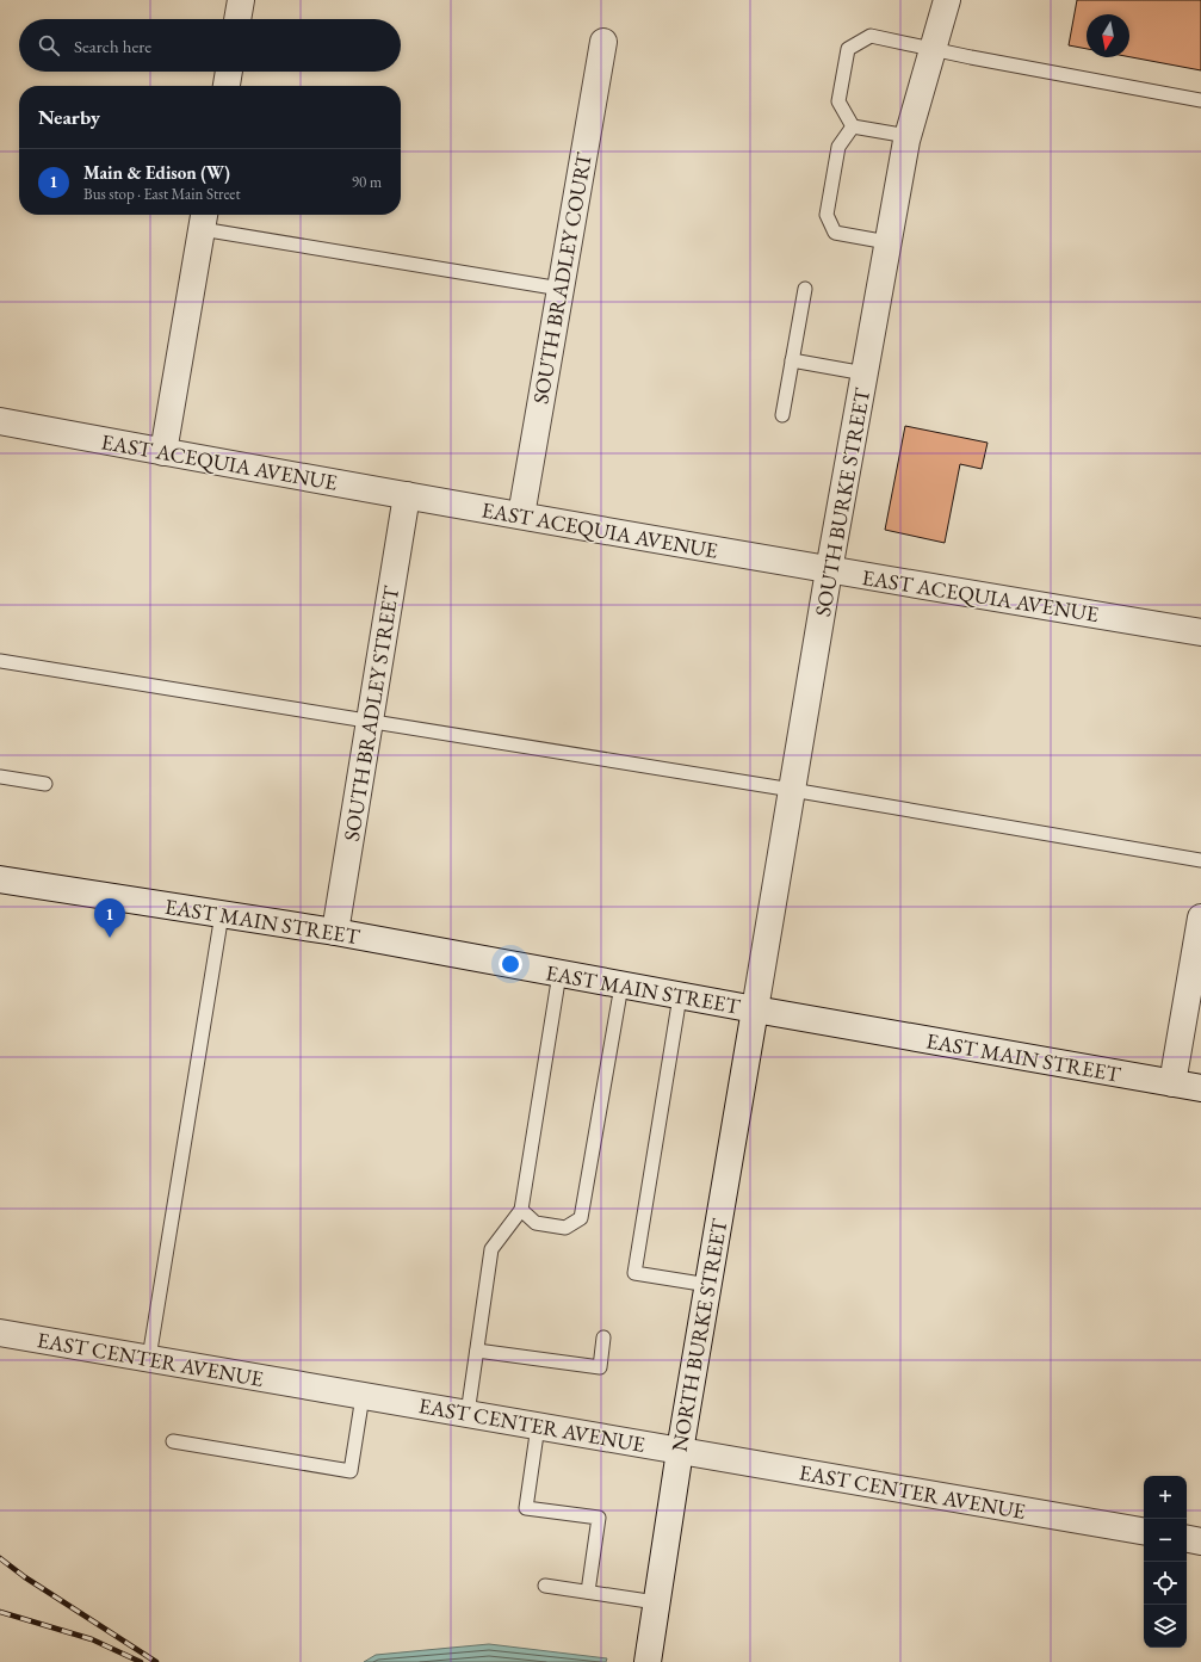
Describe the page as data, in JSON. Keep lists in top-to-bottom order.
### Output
{
  "streets": {
    "street": [
      "SOUTH BRADLEY COURT",
      "EAST ACEQUIA AVENUE",
      "SOUTH BURKE STREET",
      "SOUTH BRADLEY STREET",
      "EAST MAIN STREET",
      "NORTH BURKE STREET",
      "EAST CENTER AVENUE"
    ]
  },
  "crossings": [
    ["SOUTH BRADLEY COURT", "EAST ACEQUIA AVENUE"],
    ["EAST ACEQUIA AVENUE", "SOUTH BURKE STREET"],
    ["EAST ACEQUIA AVENUE", "SOUTH BRADLEY STREET"],
    ["SOUTH BURKE STREET", "EAST MAIN STREET"],
    ["SOUTH BURKE STREET", "NORTH BURKE STREET"],
    ["SOUTH BRADLEY STREET", "EAST MAIN STREET"],
    ["EAST MAIN STREET", "NORTH BURKE STREET"],
    ["NORTH BURKE STREET", "EAST CENTER AVENUE"]
  ],
  "north": "bottom",
  "page": {
    "search": "Search here",
    "heading": "Nearby",
    "list": [
      {
        "mark": "1",
        "name": "Main & Edison (W)",
        "note": "Bus stop · East Main Street",
        "value": "90 m"
      }
    ],
    "pins": "1",
    "map_buttons": ["+", "−"]
  }
}
